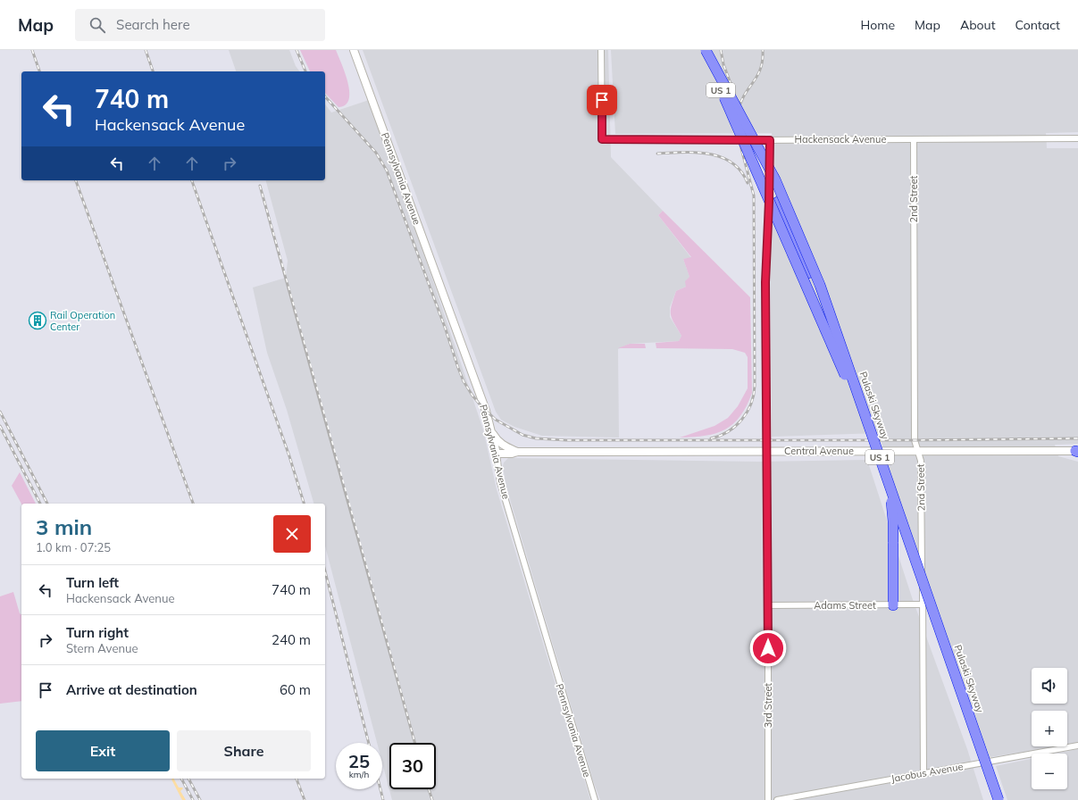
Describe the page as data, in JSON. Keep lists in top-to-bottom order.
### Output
{
  "streets": {
    "highway": ["US 1", "Pulaski Skyway"],
    "main road": ["Pennsylvania Avenue", "Central Avenue"],
    "street": [
      "Hackensack Avenue",
      "2nd Street",
      "Adams Street",
      "3rd Street",
      "Jacobus Avenue"
    ]
  },
  "crossings": [
    ["Hackensack Avenue", "2nd Street"],
    ["Hackensack Avenue", "3rd Street"],
    ["Pennsylvania Avenue", "Central Avenue"],
    ["2nd Street", "Central Avenue"],
    ["2nd Street", "Adams Street"],
    ["2nd Street", "Jacobus Avenue"],
    ["Central Avenue", "3rd Street"],
    ["Adams Street", "3rd Street"]
  ],
  "places": {
    "building": ["Rail Operation Center"]
  },
  "page": {
    "header": "Map",
    "search": "Search here",
    "nav": [
      "Home",
      "Map",
      "About",
      "Contact"
    ],
    "turn": ["740 m", "Hackensack Avenue"],
    "heading": ["3 min", "1.0 km · 07:25"],
    "list": [
      {
        "name": "Turn left",
        "note": "Hackensack Avenue",
        "value": "740 m"
      },
      {
        "name": "Turn right",
        "note": "Stern Avenue",
        "value": "240 m"
      },
      {
        "name": "Arrive at destination",
        "value": "60 m"
      }
    ],
    "map_buttons": ["+", "−"],
    "buttons": ["Exit", "Share"],
    "speed": "25 km/h",
    "limit": "30"
  }
}
